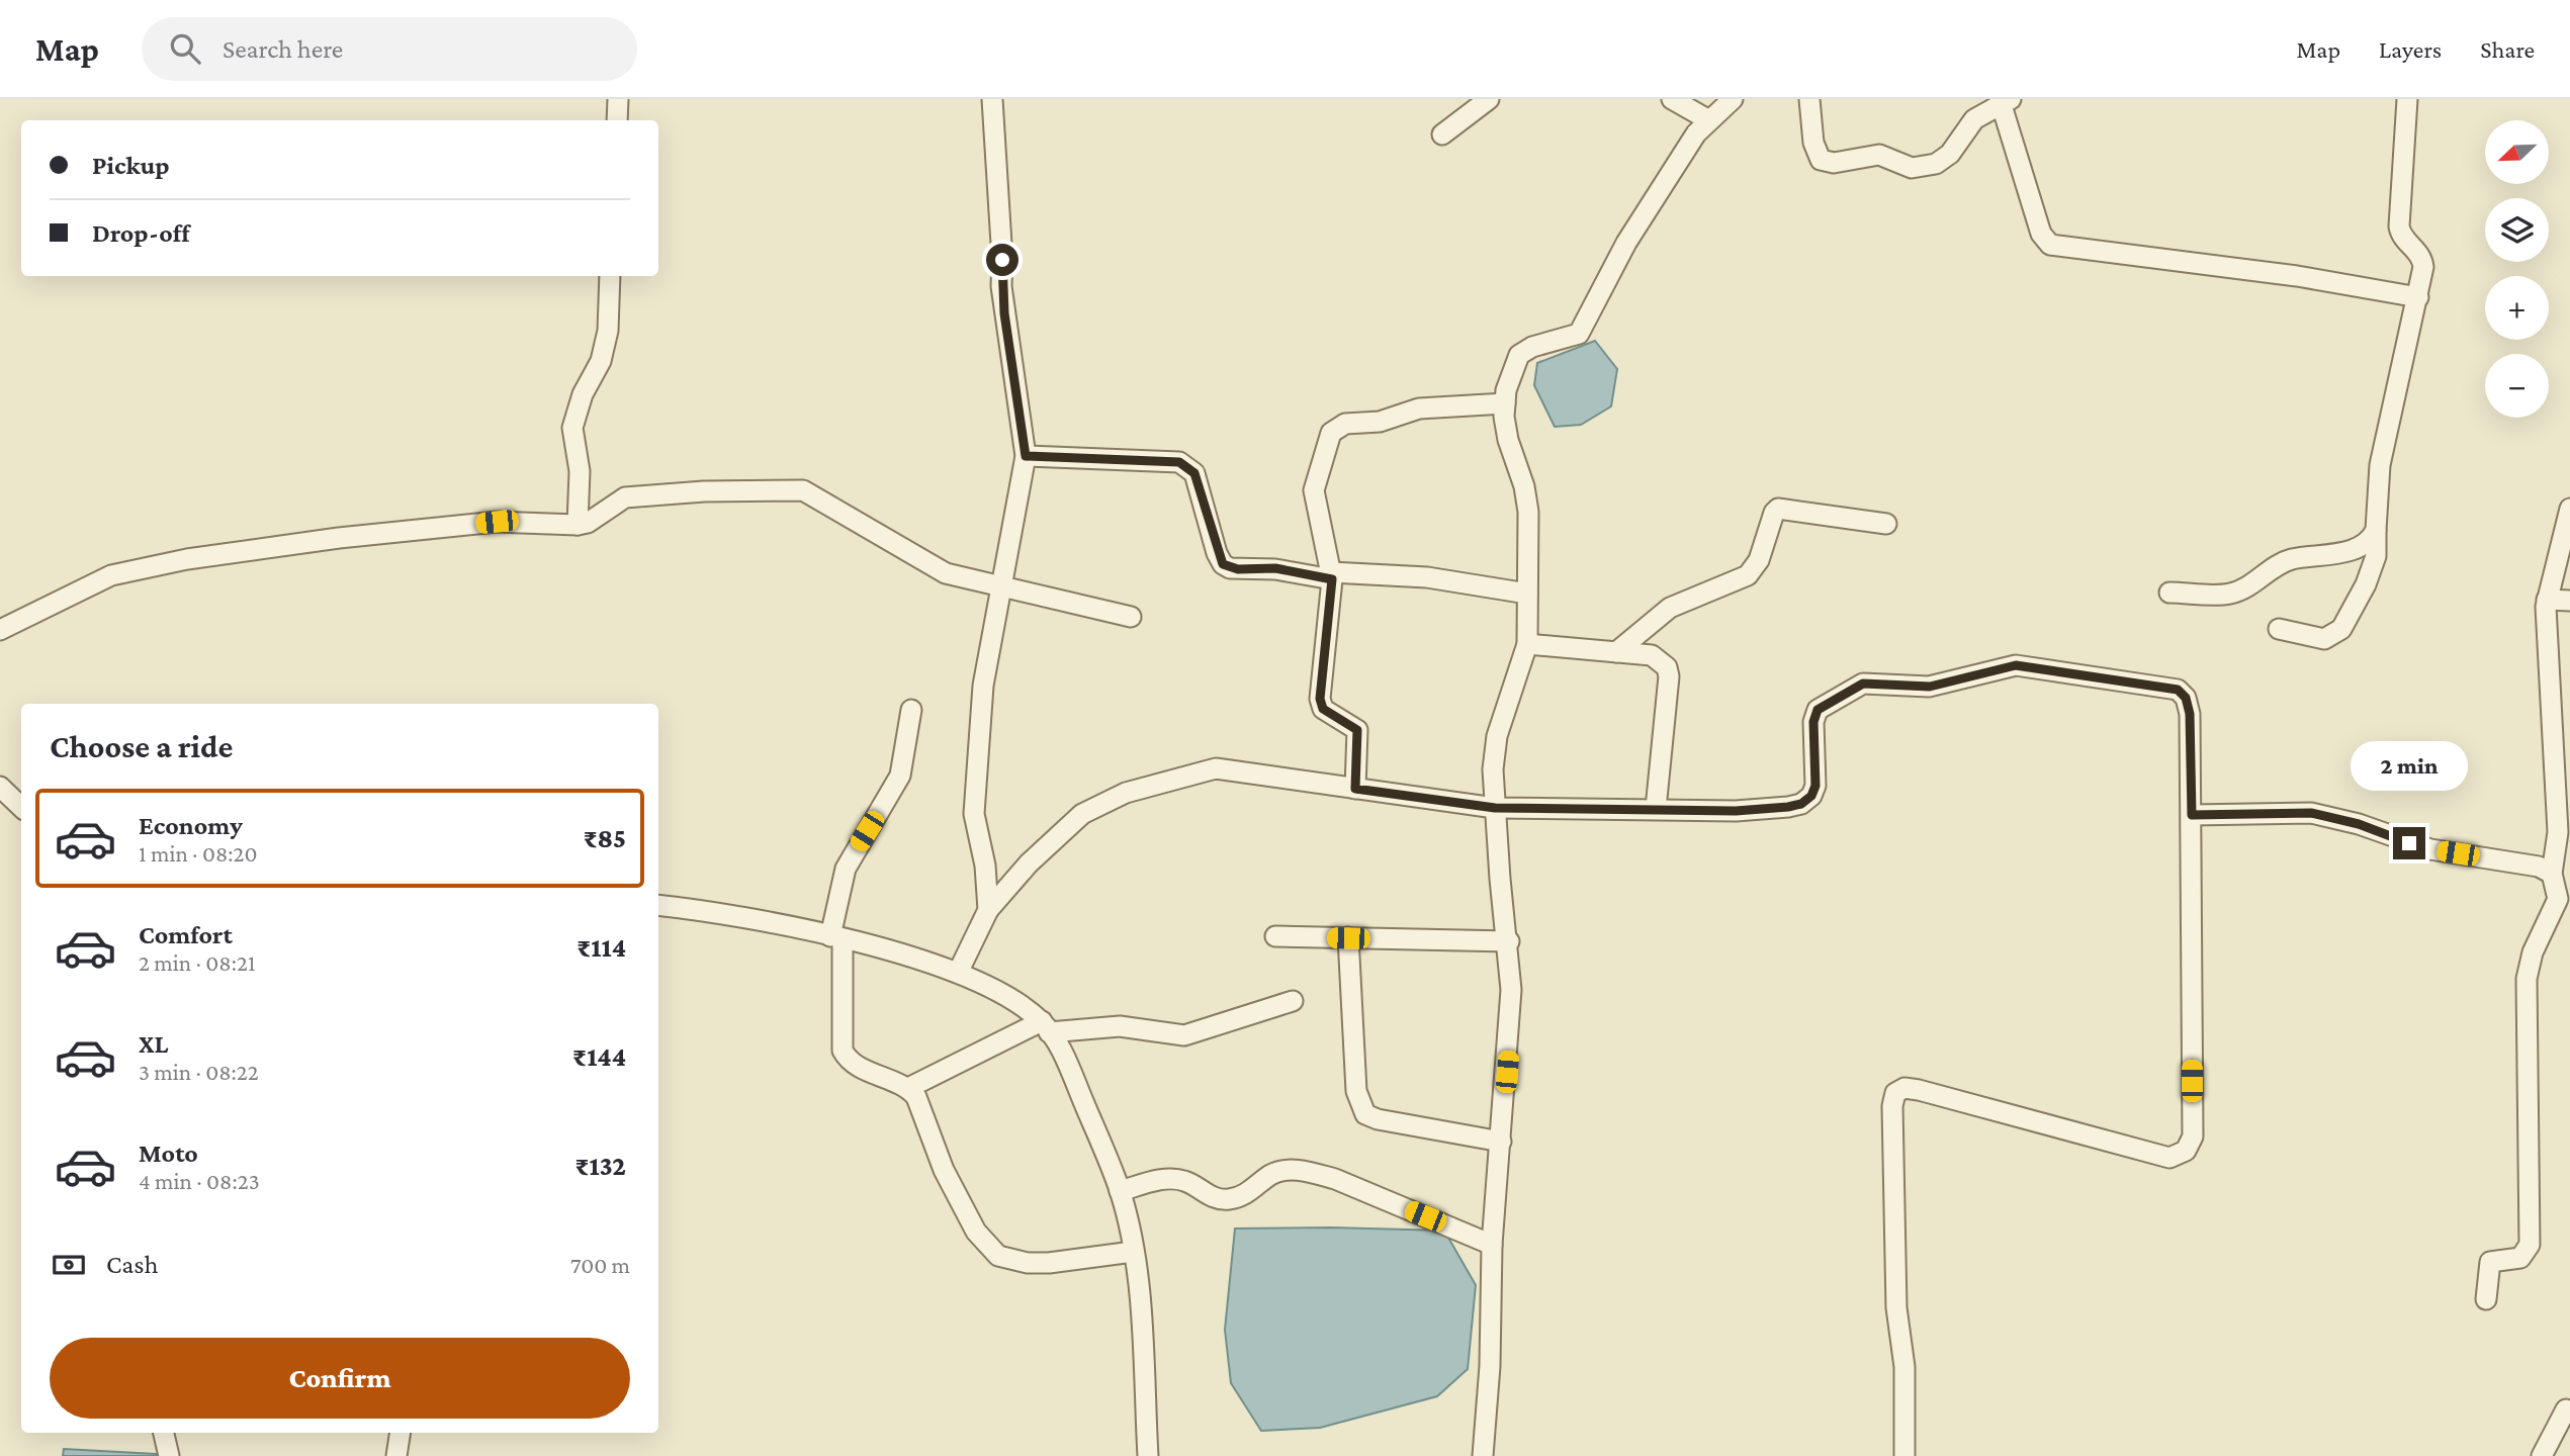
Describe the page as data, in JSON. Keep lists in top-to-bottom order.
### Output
{
  "north": "bottom left",
  "page": {
    "header": "Map",
    "search": "Search here",
    "nav": ["Map", "Layers", "Share"],
    "map_buttons": ["+", "−"],
    "banner": ["Pickup", "Drop-off"],
    "heading": "Choose a ride",
    "bubble": "2 min",
    "list": [
      {
        "name": "Economy",
        "note": "1 min · 08:20",
        "value": "₹85"
      },
      {
        "name": "Comfort",
        "note": "2 min · 08:21",
        "value": "₹114"
      },
      {
        "name": "XL",
        "note": "3 min · 08:22",
        "value": "₹144"
      },
      {
        "name": "Moto",
        "note": "4 min · 08:23",
        "value": "₹132"
      }
    ],
    "pay": ["Cash", "700 m"],
    "buttons": "Confirm"
  }
}
